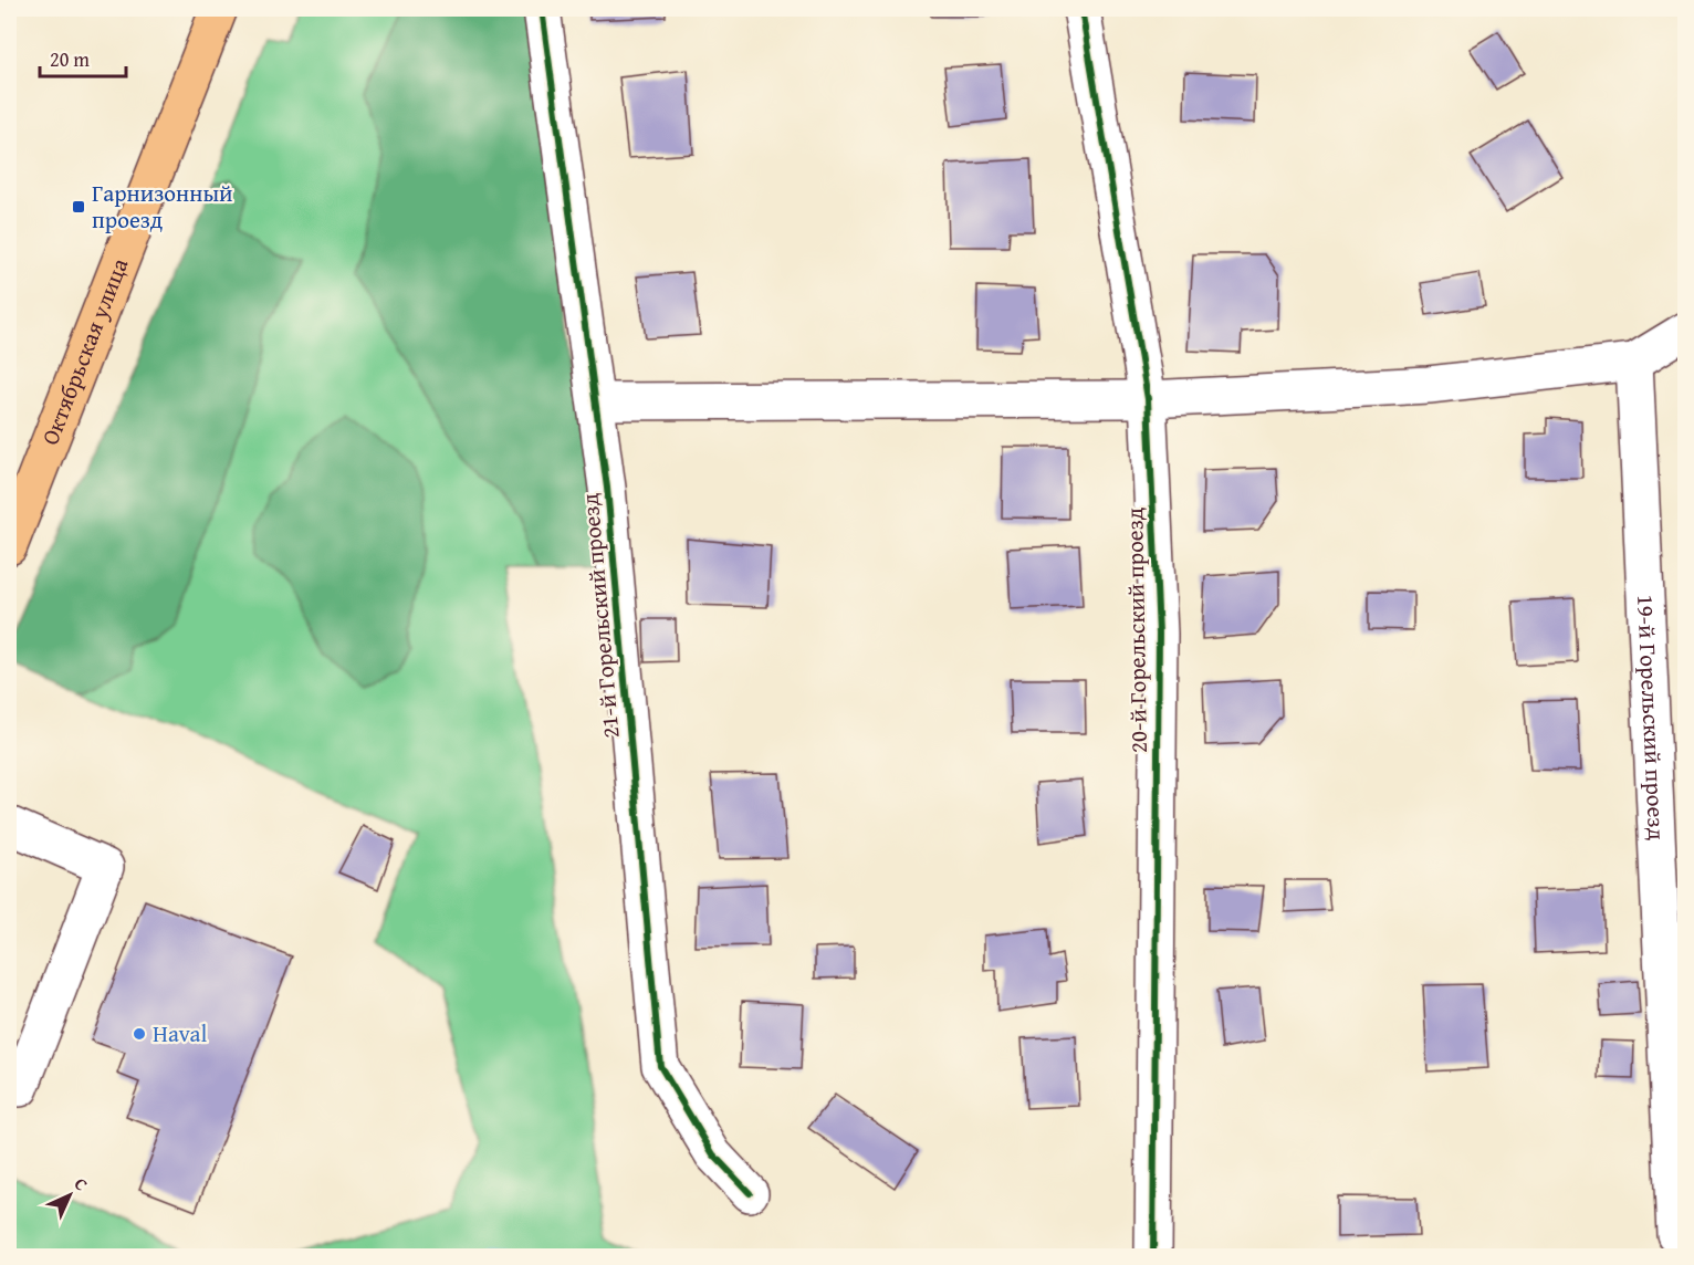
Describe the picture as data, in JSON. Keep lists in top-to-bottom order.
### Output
{
  "streets": {
    "main road": ["Октябрьская улица"],
    "street": ["21-й Горельский проезд", "20-й Горельский проезд", "19-й Горельский проезд"]
  },
  "places": {
    "transit": ["Гарнизонный проезд"],
    "other": ["Haval"]
  },
  "scale_bar": "20 m",
  "north": "top right"
}
